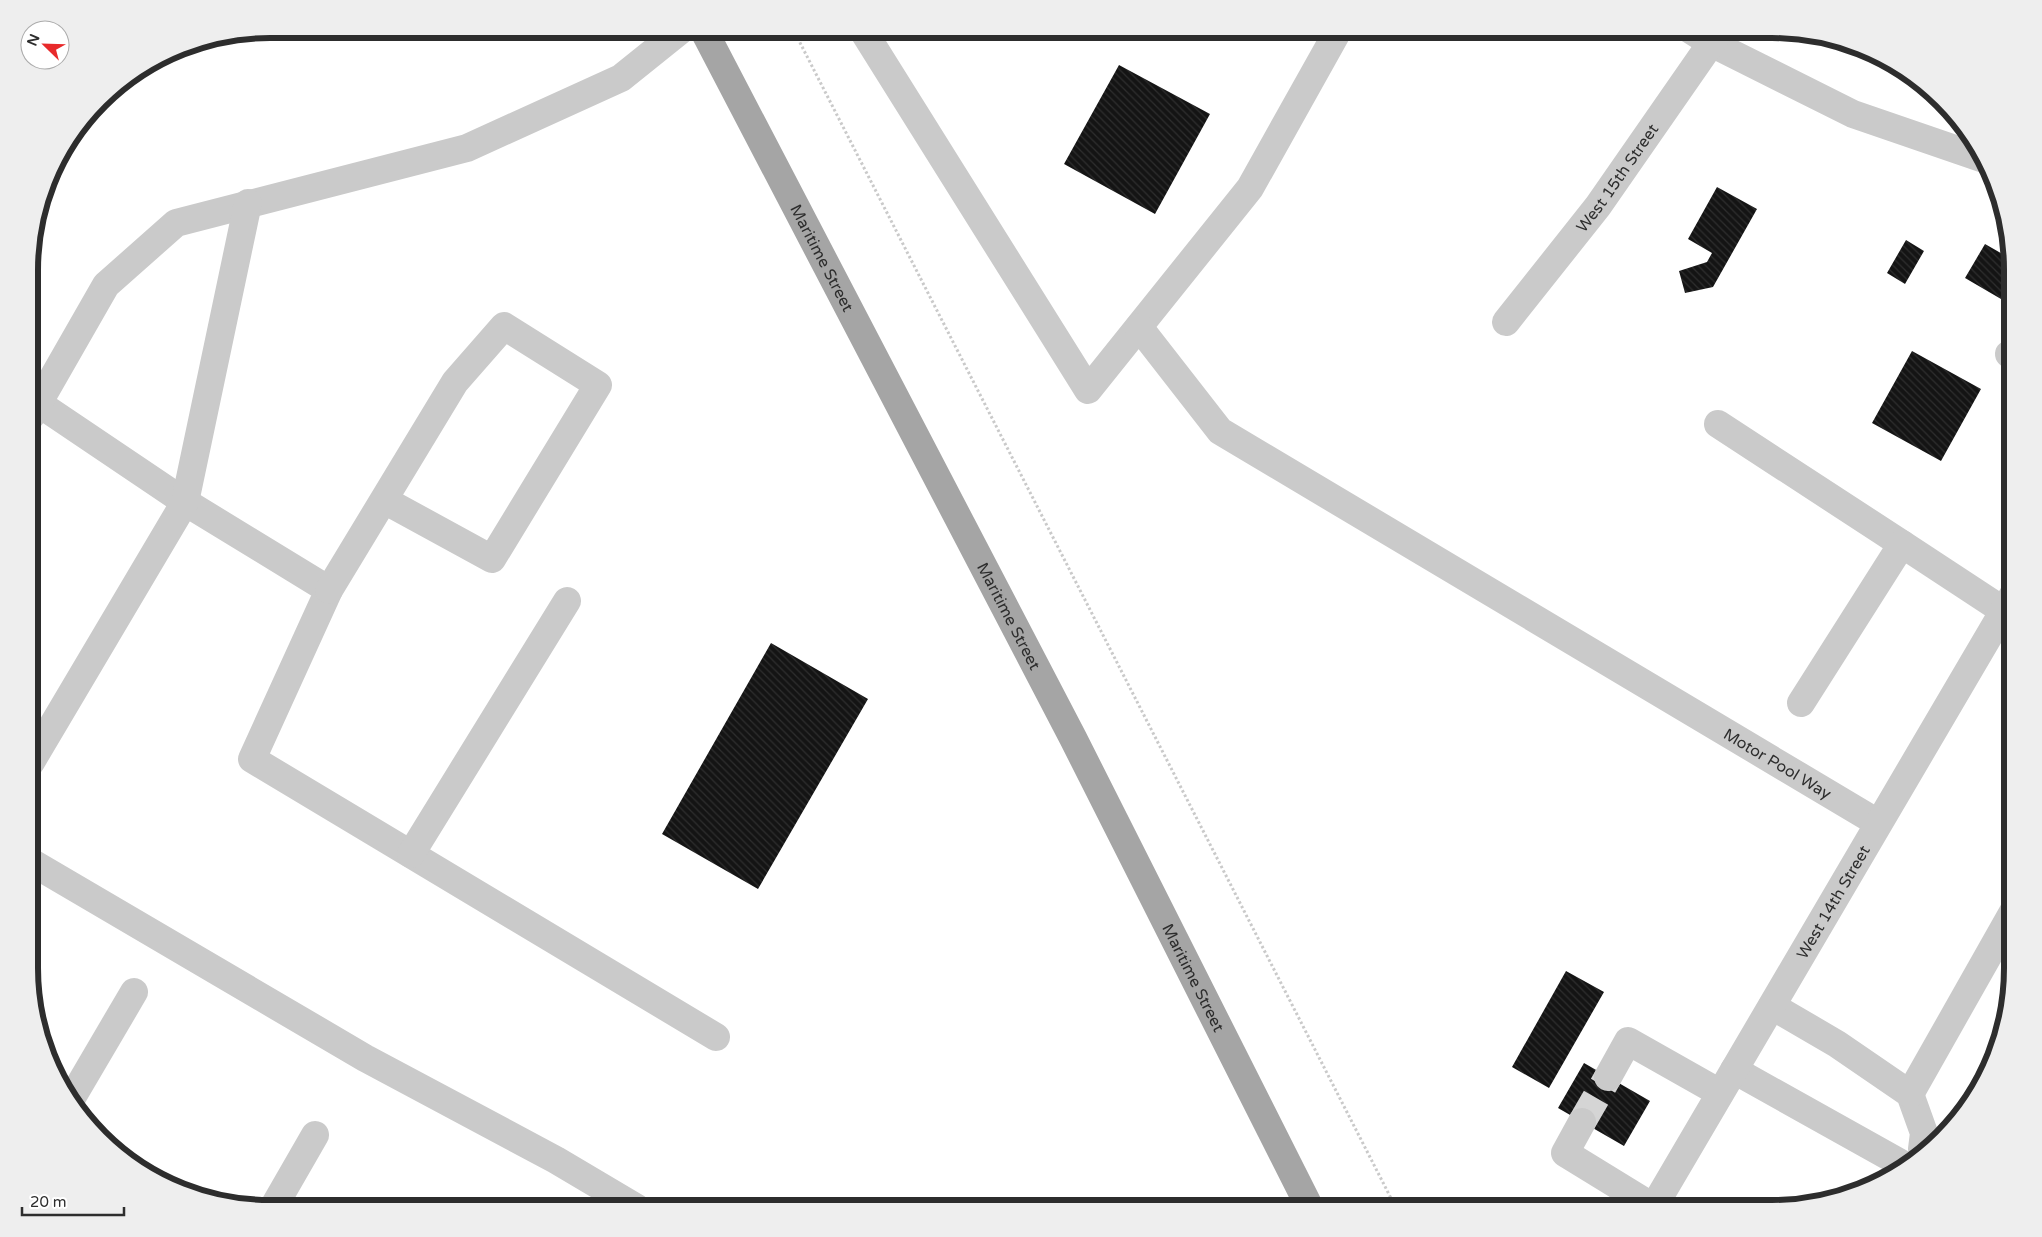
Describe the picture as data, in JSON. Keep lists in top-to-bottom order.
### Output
{
  "streets": {
    "main road": ["Maritime Street"],
    "street": ["West 15th Street", "Motor Pool Way", "West 14th Street"]
  },
  "crossings": [
    ["Motor Pool Way", "West 14th Street"]
  ],
  "scale_bar": "20 m",
  "north": "top left"
}
